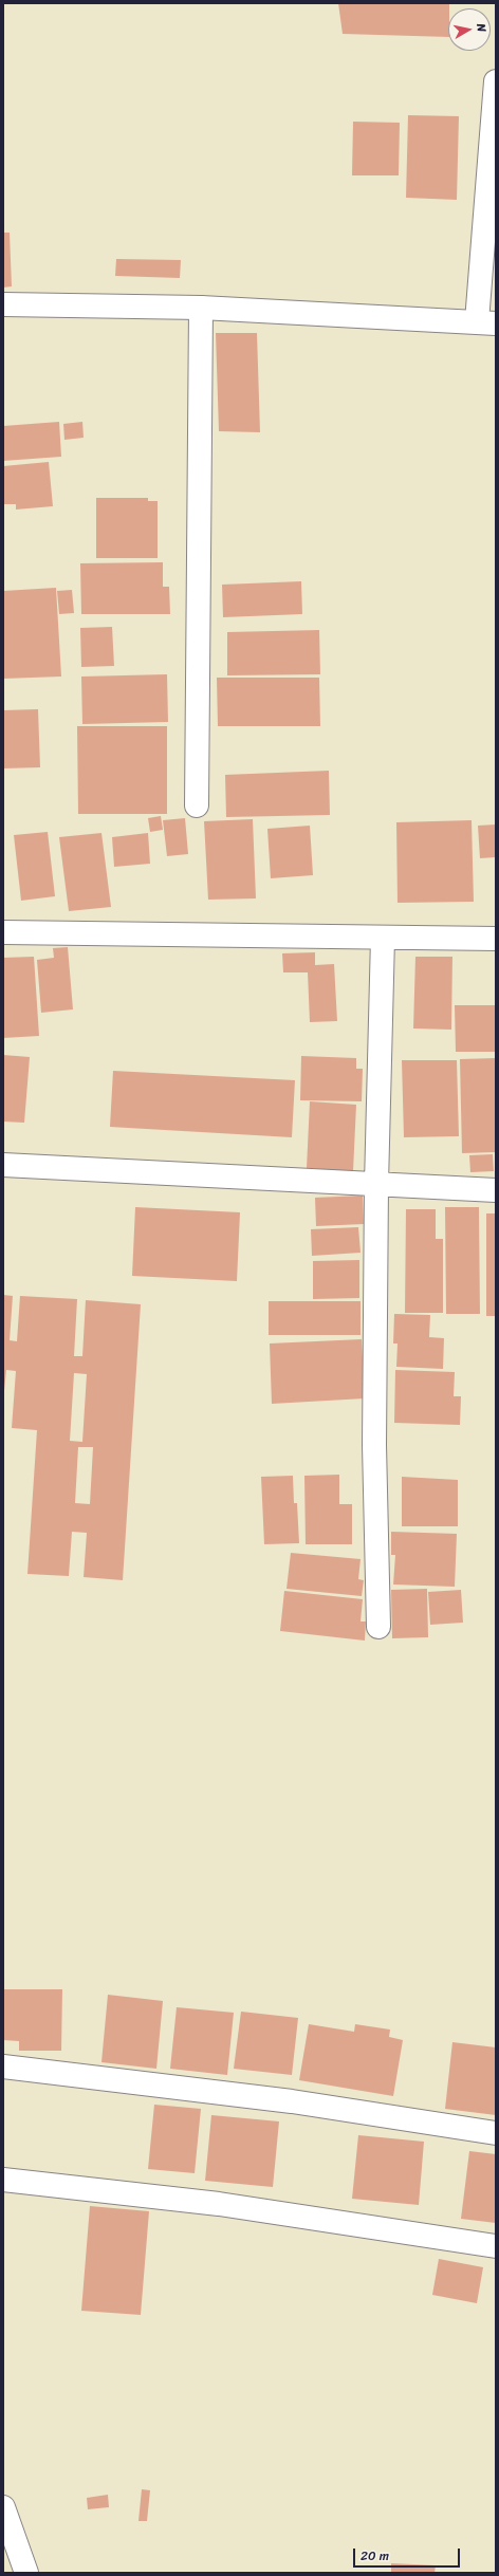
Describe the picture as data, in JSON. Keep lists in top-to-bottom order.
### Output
{
  "scale_bar": "20 m",
  "north": "right"
}
